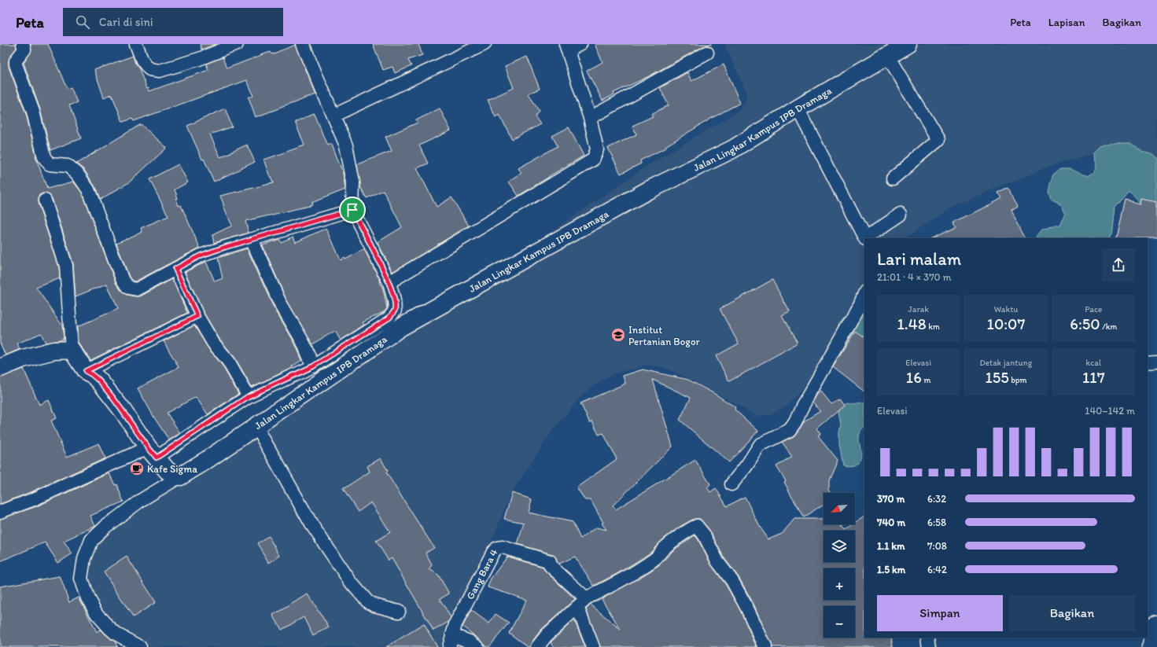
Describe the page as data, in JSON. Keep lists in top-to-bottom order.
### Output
{
  "streets": {
    "main road": ["Jalan Lingkar Kampus IPB Dramaga"],
    "street": ["Gang Bara 4"]
  },
  "places": {
    "school or university": ["Institut Pertanian Bogor"],
    "cafe": ["Kafe Sigma"]
  },
  "north": "bottom left",
  "page": {
    "header": "Peta",
    "search": "Cari di sini",
    "nav": ["Peta", "Lapisan", "Bagikan"],
    "heading": ["Lari malam", "21:01 · 4 × 370 m"],
    "stats": [
      ["Jarak", "1.48 km"],
      ["Waktu", "10:07"],
      ["Pace", "6:50 /km"],
      ["Elevasi", "16 m"],
      ["Detak jantung", "155 bpm"],
      ["kcal", "117"]
    ],
    "chart": ["Elevasi", "140–142 m"],
    "list": [
      {
        "name": "370 m",
        "note": "6:32"
      },
      {
        "name": "740 m",
        "note": "6:58"
      },
      {
        "name": "1.1 km",
        "note": "7:08"
      },
      {
        "name": "1.5 km",
        "note": "6:42"
      }
    ],
    "map_buttons": ["+", "−"],
    "buttons": ["Simpan", "Bagikan"]
  }
}
